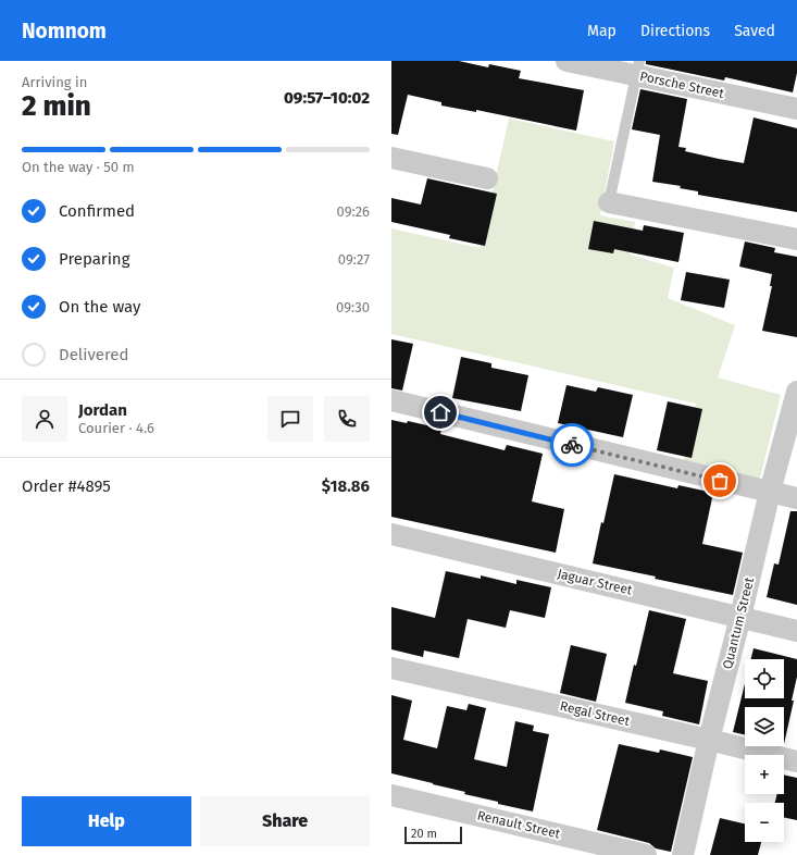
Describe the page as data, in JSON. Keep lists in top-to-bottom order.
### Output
{
  "streets": {
    "street": [
      "Porsche Street",
      "Jaguar Street",
      "Quantum Street",
      "Regal Street",
      "Renault Street"
    ]
  },
  "crossings": [
    ["Jaguar Street", "Quantum Street"],
    ["Quantum Street", "Regal Street"]
  ],
  "scale_bar": "20 m",
  "page": {
    "header": "Nomnom",
    "nav": ["Map", "Directions", "Saved"],
    "heading": ["2 min", "Arriving in", "09:57–10:02"],
    "panel": [
      "Jordan",
      "Courier · 4.6",
      "Order #4895",
      "$18.86"
    ],
    "bar": "On the way · 50 m",
    "list": [
      ["Confirmed", "09:26"],
      ["Preparing", "09:27"],
      ["On the way", "09:30"],
      "Delivered"
    ],
    "map_buttons": ["+", "−"],
    "buttons": ["Help", "Share"],
    "scale": "20 m"
  }
}
